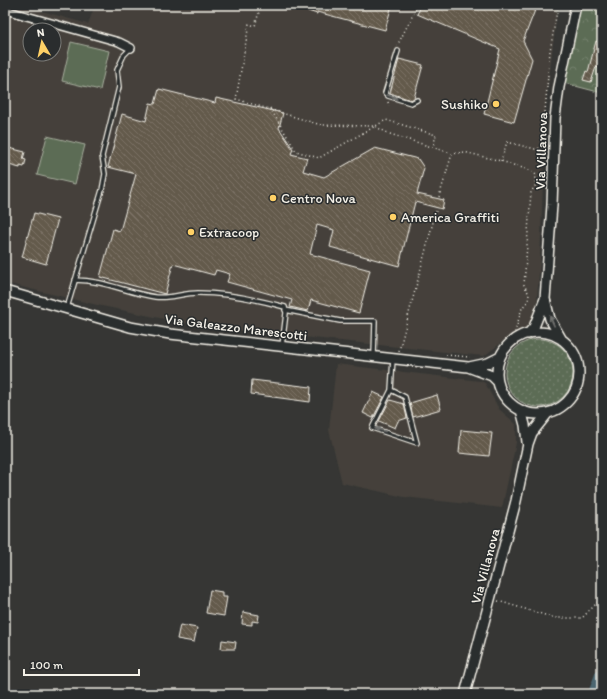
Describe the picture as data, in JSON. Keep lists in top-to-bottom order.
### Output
{
  "streets": {
    "main road": ["Via Villanova", "Via Galeazzo Marescotti"]
  },
  "crossings": [
    ["Via Villanova", "Via Galeazzo Marescotti"]
  ],
  "places": [
    "Sushiko",
    "Centro Nova",
    "America Graffiti",
    "Extracoop"
  ],
  "scale_bar": "100 m",
  "north": "top"
}
